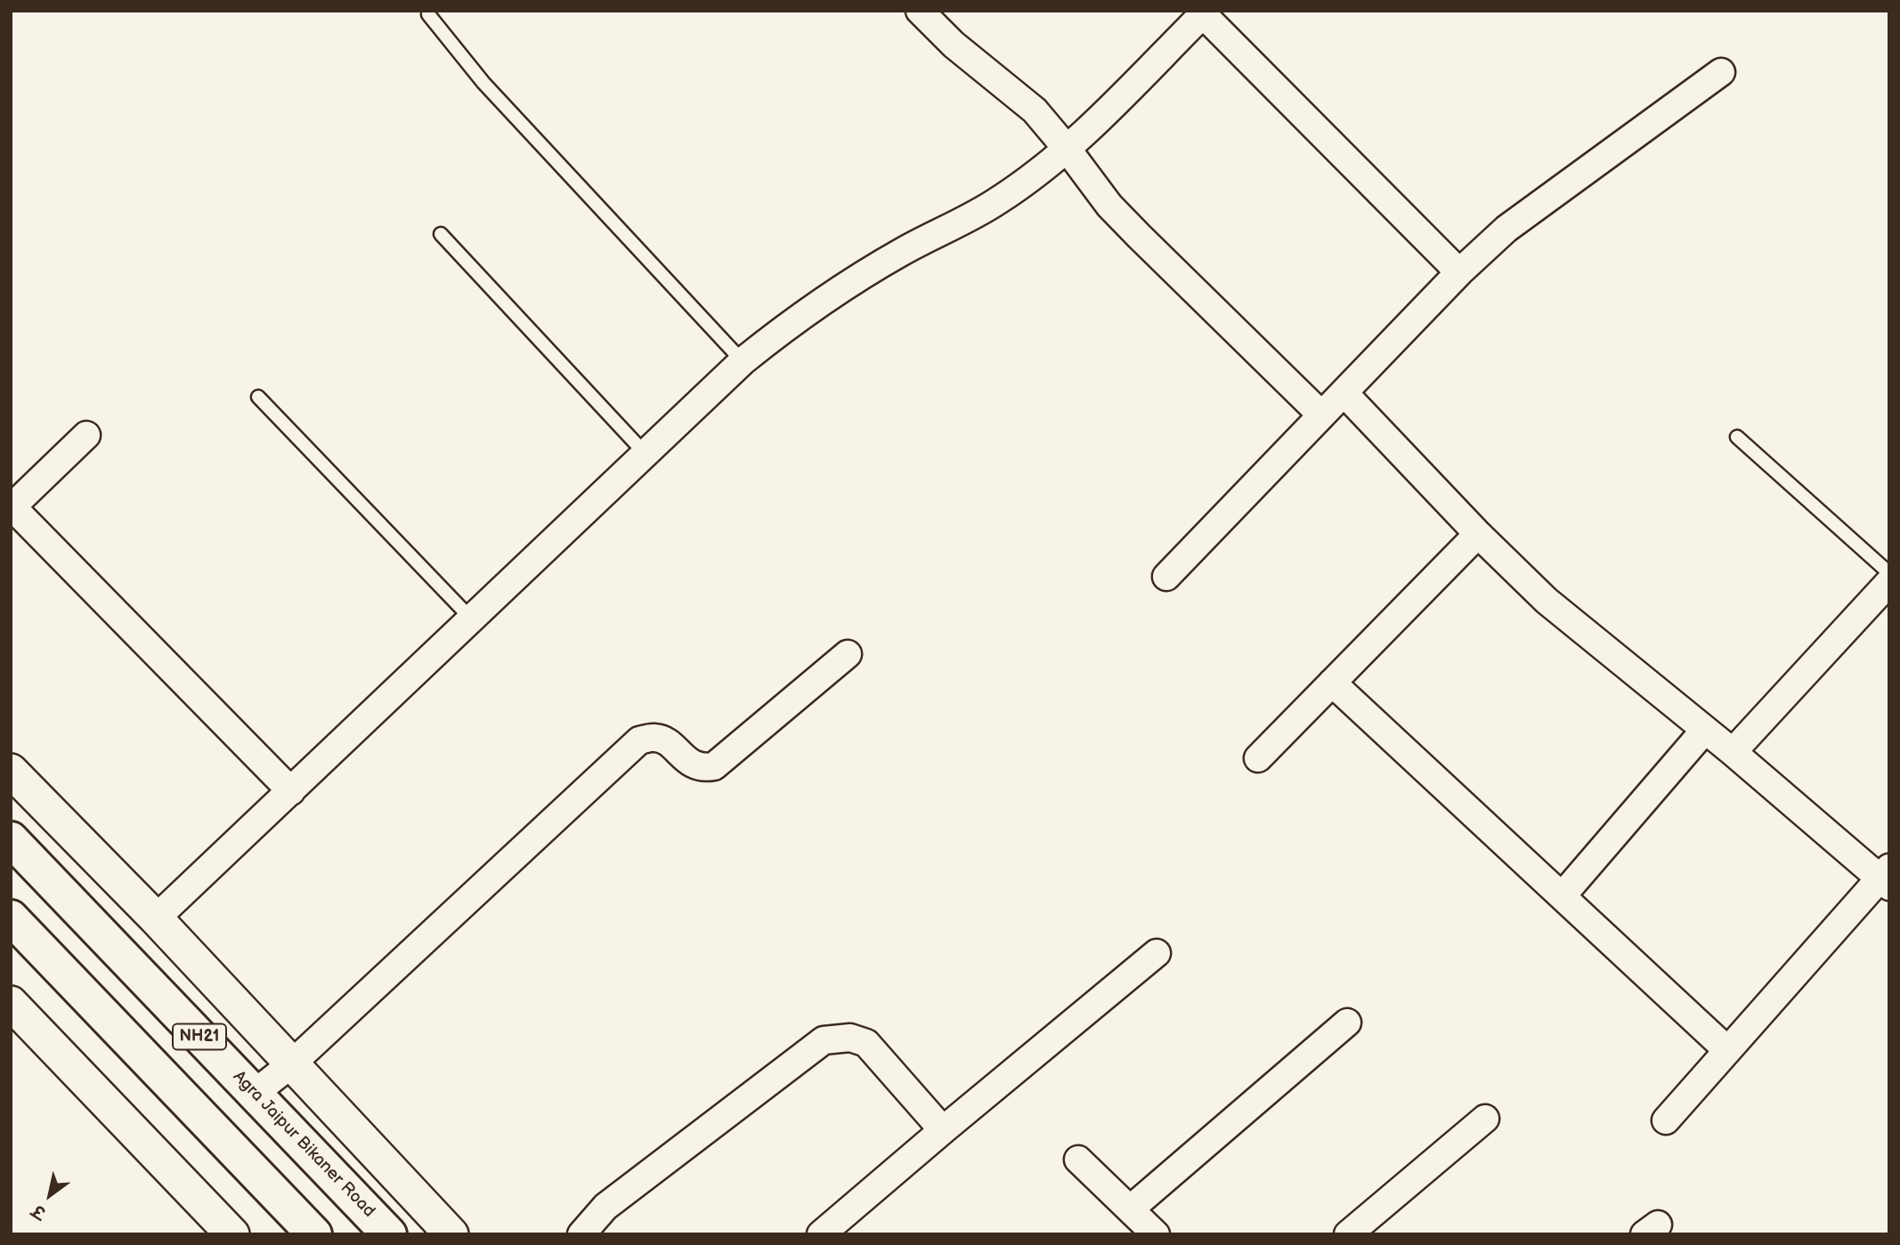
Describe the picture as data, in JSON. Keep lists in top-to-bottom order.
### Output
{
  "streets": {
    "highway": ["NH21", "Agra Jaipur Bikaner Road"]
  },
  "north": "bottom left"
}
